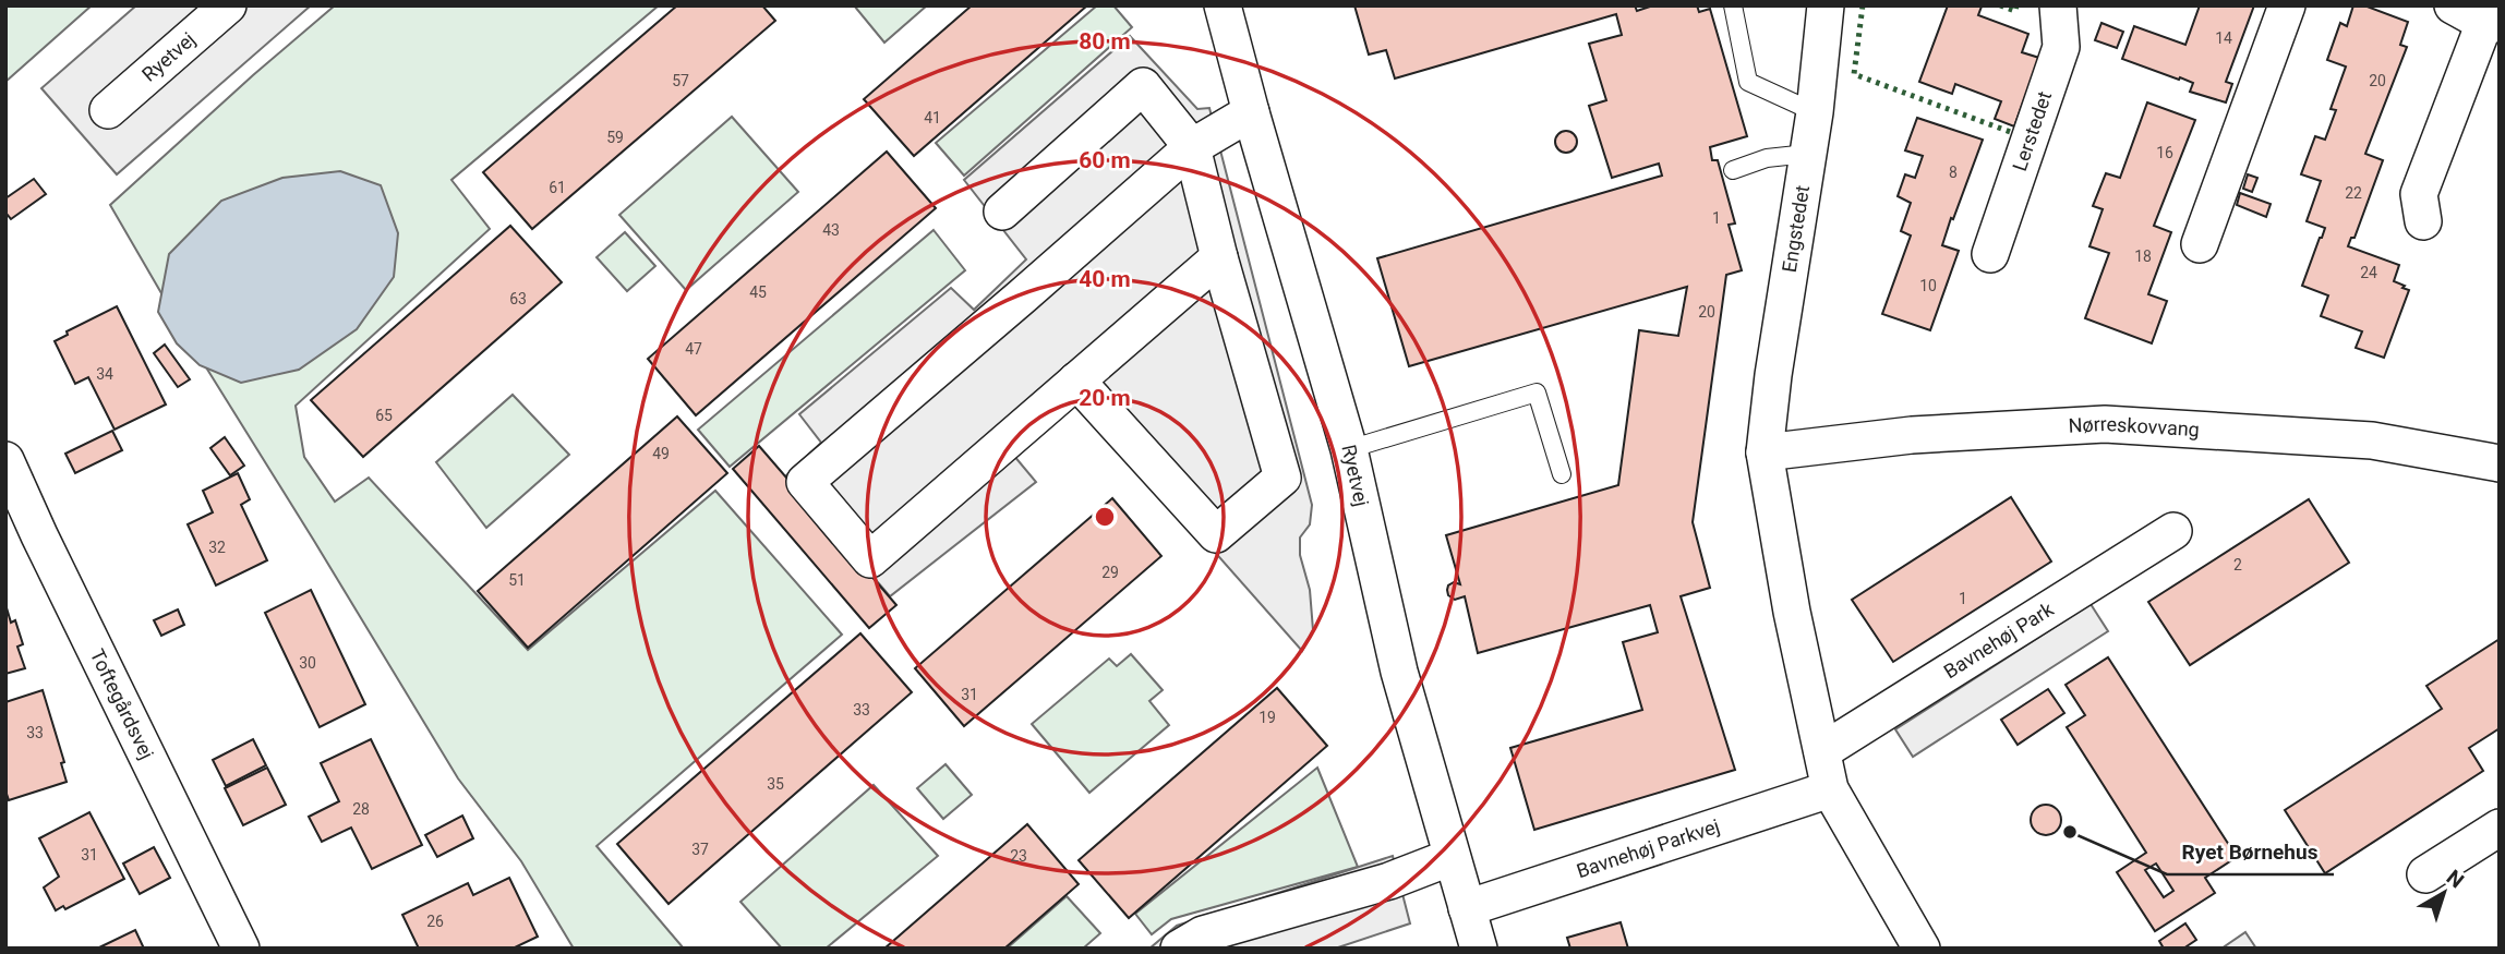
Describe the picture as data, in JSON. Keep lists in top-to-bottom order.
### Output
{
  "streets": {
    "street": [
      "Ryetvej",
      "Lerstedet",
      "Engstedet",
      "Nørreskovvang",
      "Bavnehøj Park",
      "Toftegårdsvej",
      "Bavnehøj Parkvej"
    ]
  },
  "crossings": [
    ["Ryetvej", "Bavnehøj Parkvej"],
    ["Engstedet", "Nørreskovvang"]
  ],
  "places": ["Ryet Børnehus"],
  "house_numbers": [
    "14",
    "57",
    "20",
    "41",
    "59",
    "16",
    "8",
    "61",
    "22",
    "1",
    "43",
    "18",
    "24",
    "10",
    "45",
    "63",
    "20",
    "47",
    "34",
    "65",
    "49",
    "32",
    "2",
    "29",
    "51",
    "1",
    "30",
    "31",
    "33",
    "19",
    "33",
    "35",
    "28",
    "37",
    "31",
    "23",
    "26"
  ],
  "north": "top right",
  "rings": [
    "80 m",
    "60 m",
    "40 m",
    "20 m"
  ]
}
